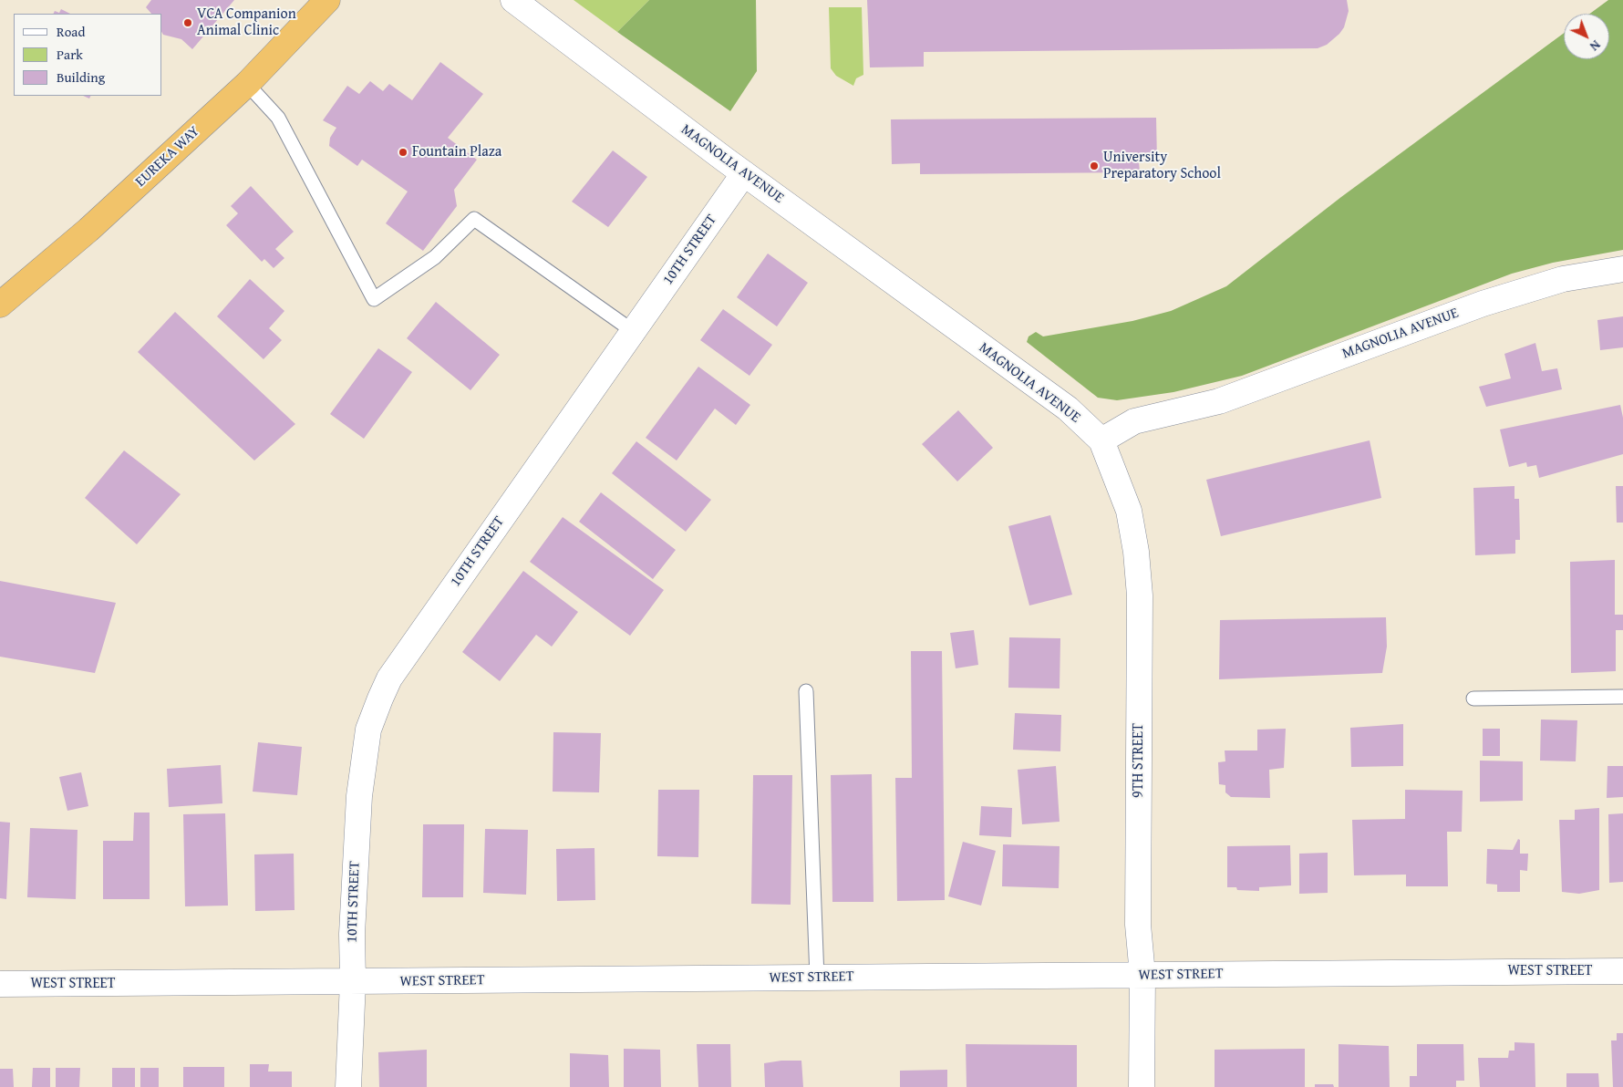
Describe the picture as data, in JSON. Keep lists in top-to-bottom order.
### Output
{
  "streets": {
    "highway": ["EUREKA WAY"],
    "street": [
      "MAGNOLIA AVENUE",
      "10TH STREET",
      "9TH STREET",
      "WEST STREET"
    ]
  },
  "crossings": [
    ["MAGNOLIA AVENUE", "10TH STREET"],
    ["MAGNOLIA AVENUE", "9TH STREET"],
    ["10TH STREET", "WEST STREET"],
    ["9TH STREET", "WEST STREET"]
  ],
  "places": ["VCA Companion Animal Clinic", "Fountain Plaza", "University Preparatory School"],
  "legend": ["Road", "Park", "Building"],
  "north": "bottom right"
}
